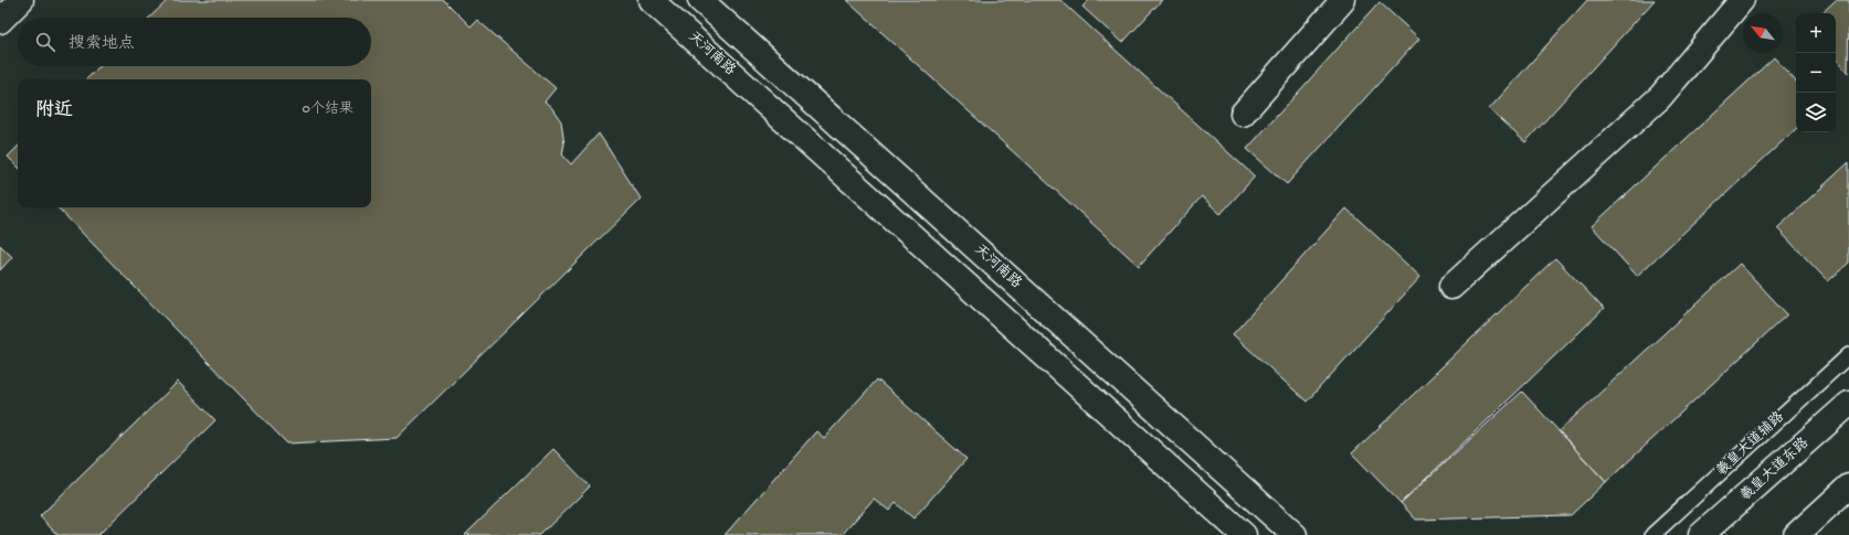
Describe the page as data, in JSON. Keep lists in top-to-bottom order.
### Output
{
  "streets": {
    "main road": ["天河南路", "羲皇大道东路"],
    "lane": ["羲皇大道辅路"]
  },
  "north": "top left",
  "page": {
    "map_buttons": ["+", "−"],
    "search": "搜索地点",
    "heading": ["附近", "0个结果"]
  }
}
